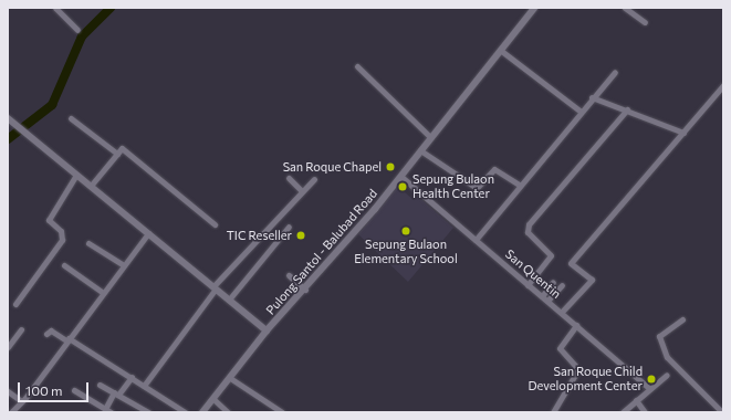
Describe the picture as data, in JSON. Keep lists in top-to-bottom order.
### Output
{
  "streets": {
    "street": ["Pulong Santol - Balubad Road", "San Quentin"]
  },
  "crossings": [
    ["Pulong Santol - Balubad Road", "San Quentin"]
  ],
  "places": [
    "San Roque Chapel",
    "Sepung Bulaon Health Center",
    "Sepung Bulaon Elementary School",
    "TIC Reseller",
    "San Roque Child Development Center"
  ],
  "scale_bar": "100 m"
}
